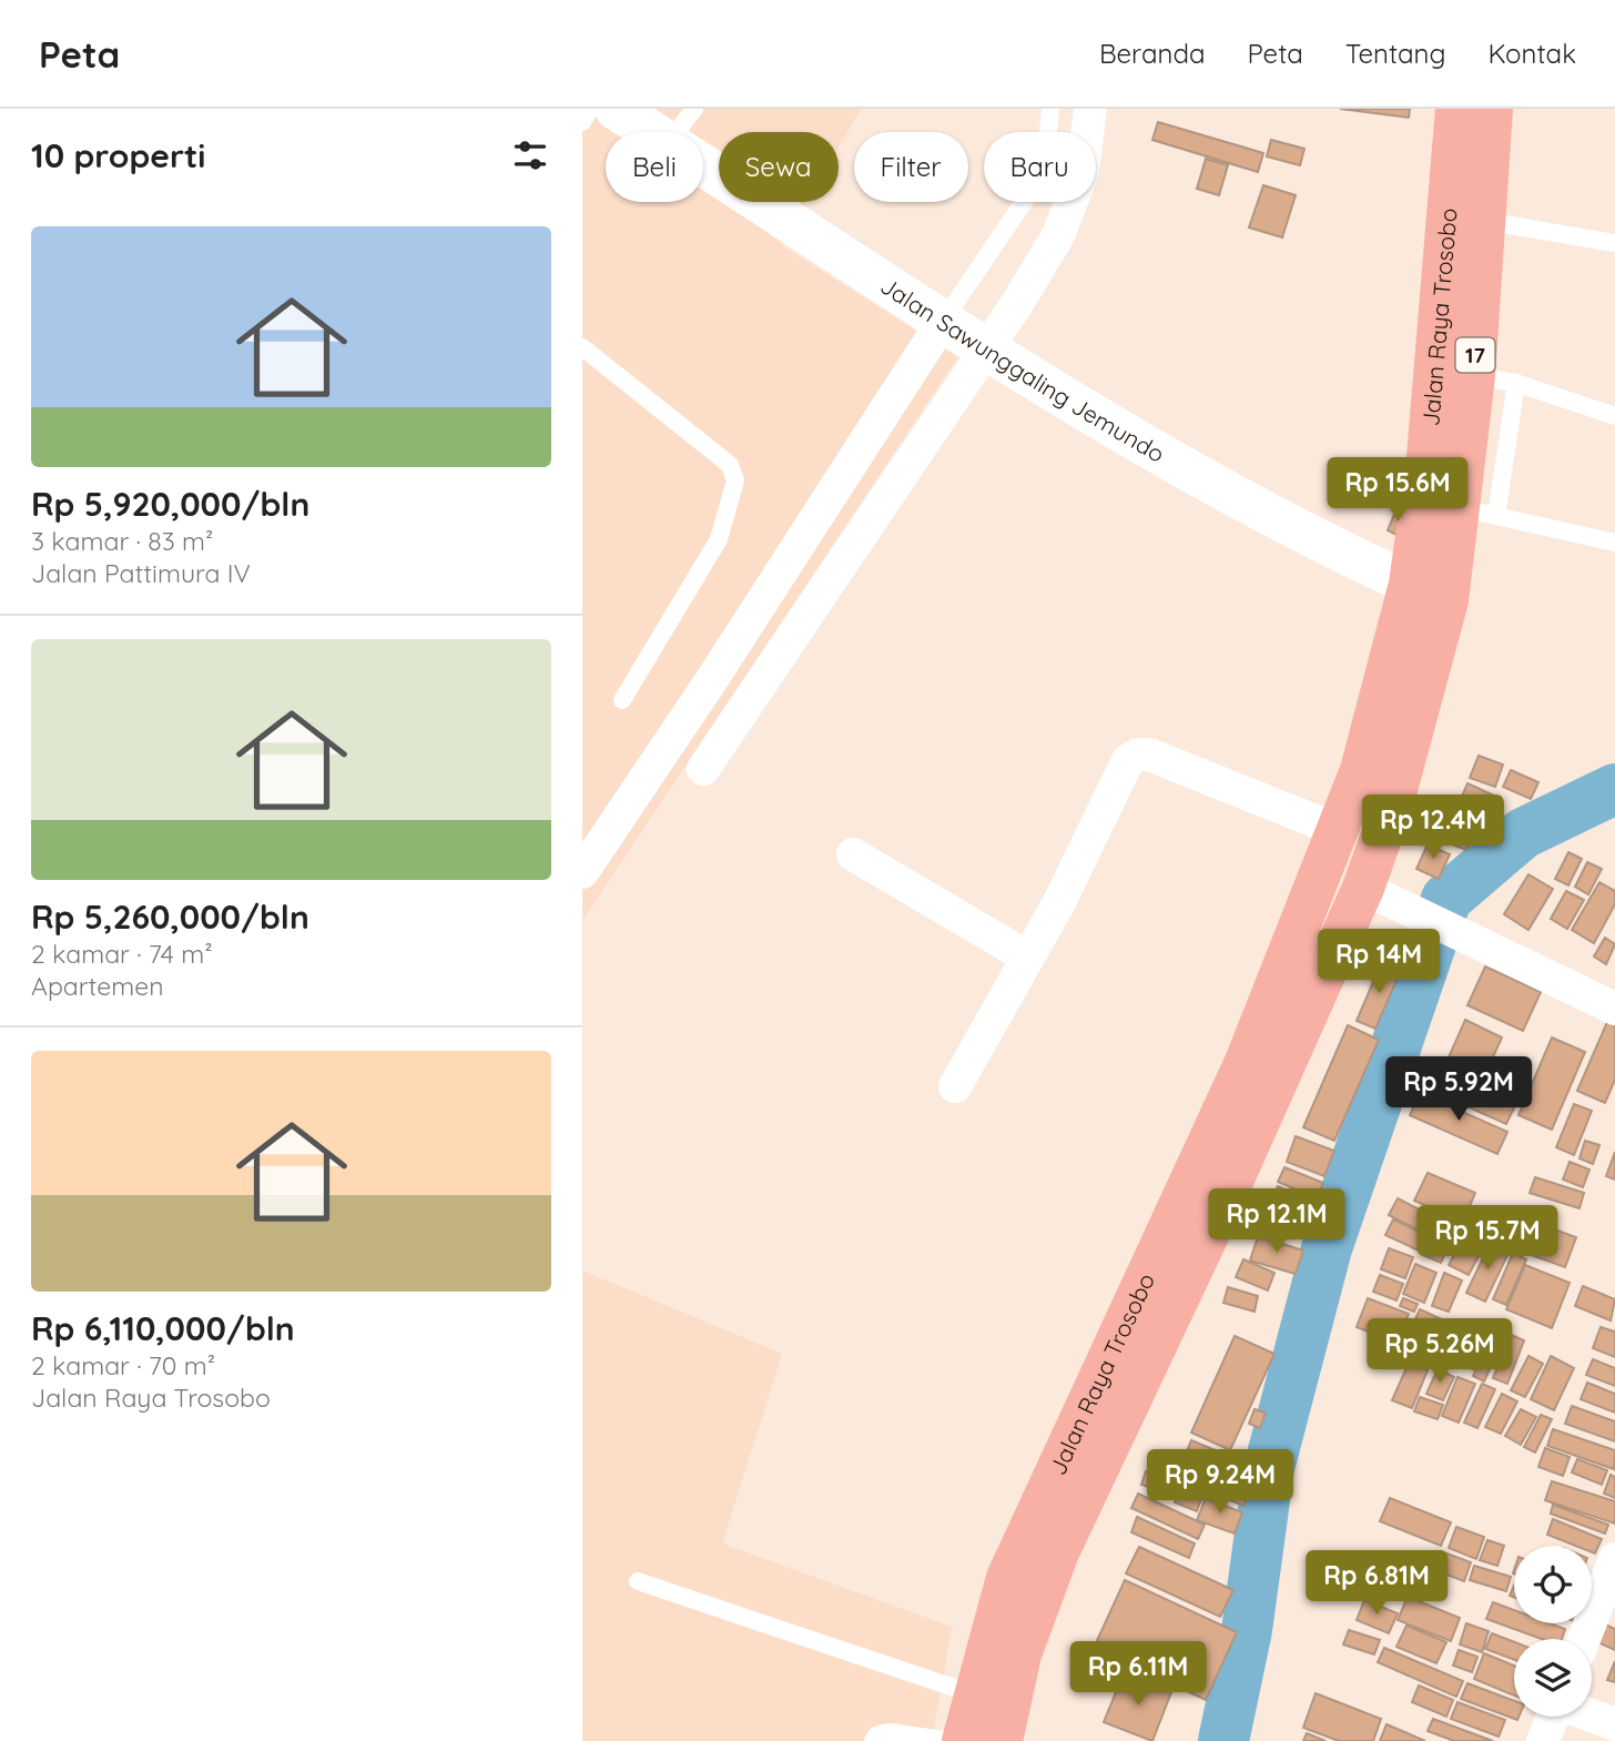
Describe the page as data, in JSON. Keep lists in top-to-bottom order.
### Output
{
  "streets": {
    "highway": ["Jalan Raya Trosobo", "17"],
    "main road": ["Jalan Sawunggaling Jemundo"]
  },
  "crossings": [
    ["Jalan Raya Trosobo", "Jalan Sawunggaling Jemundo"]
  ],
  "page": {
    "header": "Peta",
    "nav": [
      "Beranda",
      "Peta",
      "Tentang",
      "Kontak"
    ],
    "heading": "10 properti",
    "chip": [
      "Beli",
      "Sewa",
      "Filter",
      "Baru"
    ],
    "list": [
      {
        "name": "Rp 5,920,000/bln",
        "note": "3 kamar · 83 m² · Jalan Pattimura IV"
      },
      {
        "name": "Rp 5,260,000/bln",
        "note": "2 kamar · 74 m² · Apartemen"
      },
      {
        "name": "Rp 6,110,000/bln",
        "note": "2 kamar · 70 m² · Jalan Raya Trosobo"
      }
    ],
    "price": [
      "Rp 15.6M",
      "Rp 12.4M",
      "Rp 14M",
      "Rp 5.92M",
      "Rp 12.1M",
      "Rp 15.7M",
      "Rp 5.26M",
      "Rp 9.24M",
      "Rp 6.81M",
      "Rp 6.11M"
    ]
  }
}
